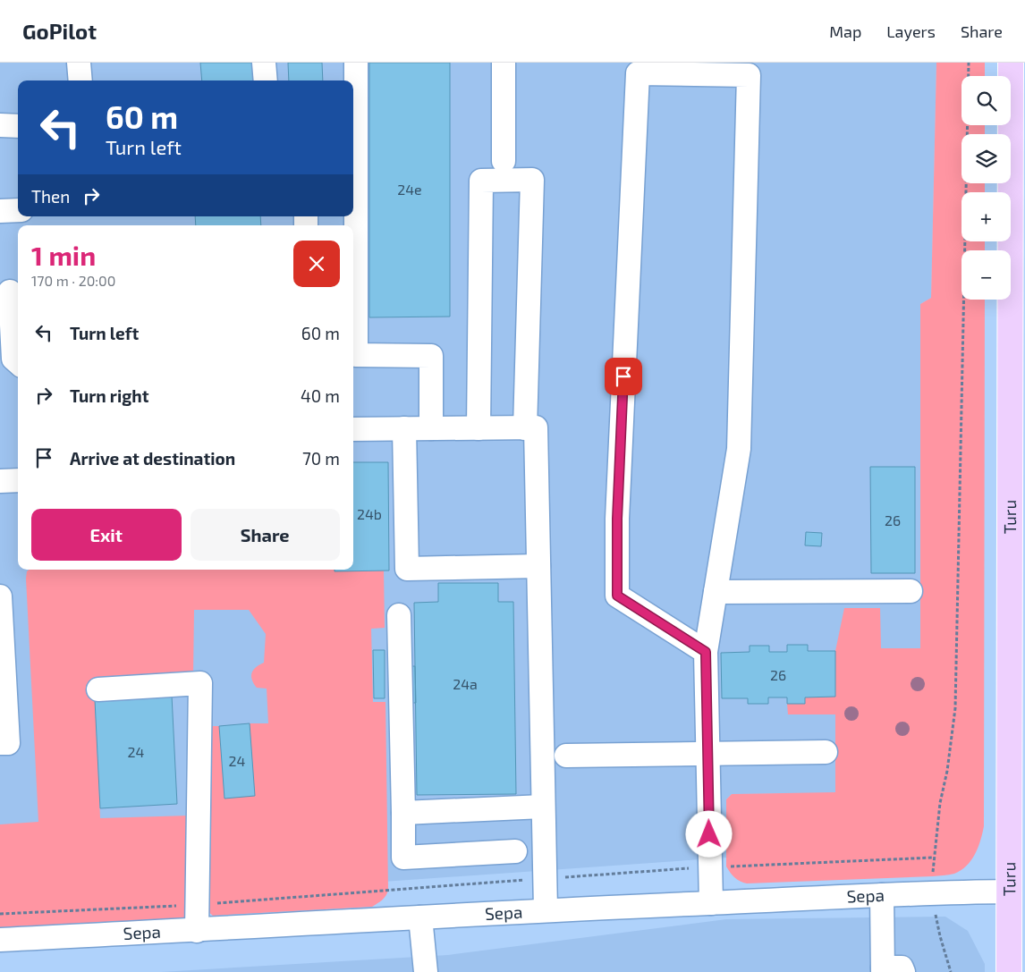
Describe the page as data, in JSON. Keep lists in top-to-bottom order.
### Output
{
  "streets": {
    "main road": ["Turu"],
    "street": ["Sepa"]
  },
  "crossings": [
    ["Turu", "Sepa"]
  ],
  "house_numbers": [
    "24e",
    "24b",
    "26",
    "26",
    "24a",
    "24",
    "24"
  ],
  "page": {
    "header": "GoPilot",
    "nav": ["Map", "Layers", "Share"],
    "map_buttons": ["+", "−"],
    "turn": ["60 m", "Turn left"],
    "then": "Then",
    "heading": ["1 min", "170 m · 20:00"],
    "list": [
      {
        "name": "Turn left",
        "value": "60 m"
      },
      {
        "name": "Turn right",
        "value": "40 m"
      },
      {
        "name": "Arrive at destination",
        "value": "70 m"
      }
    ],
    "buttons": ["Exit", "Share"]
  }
}
